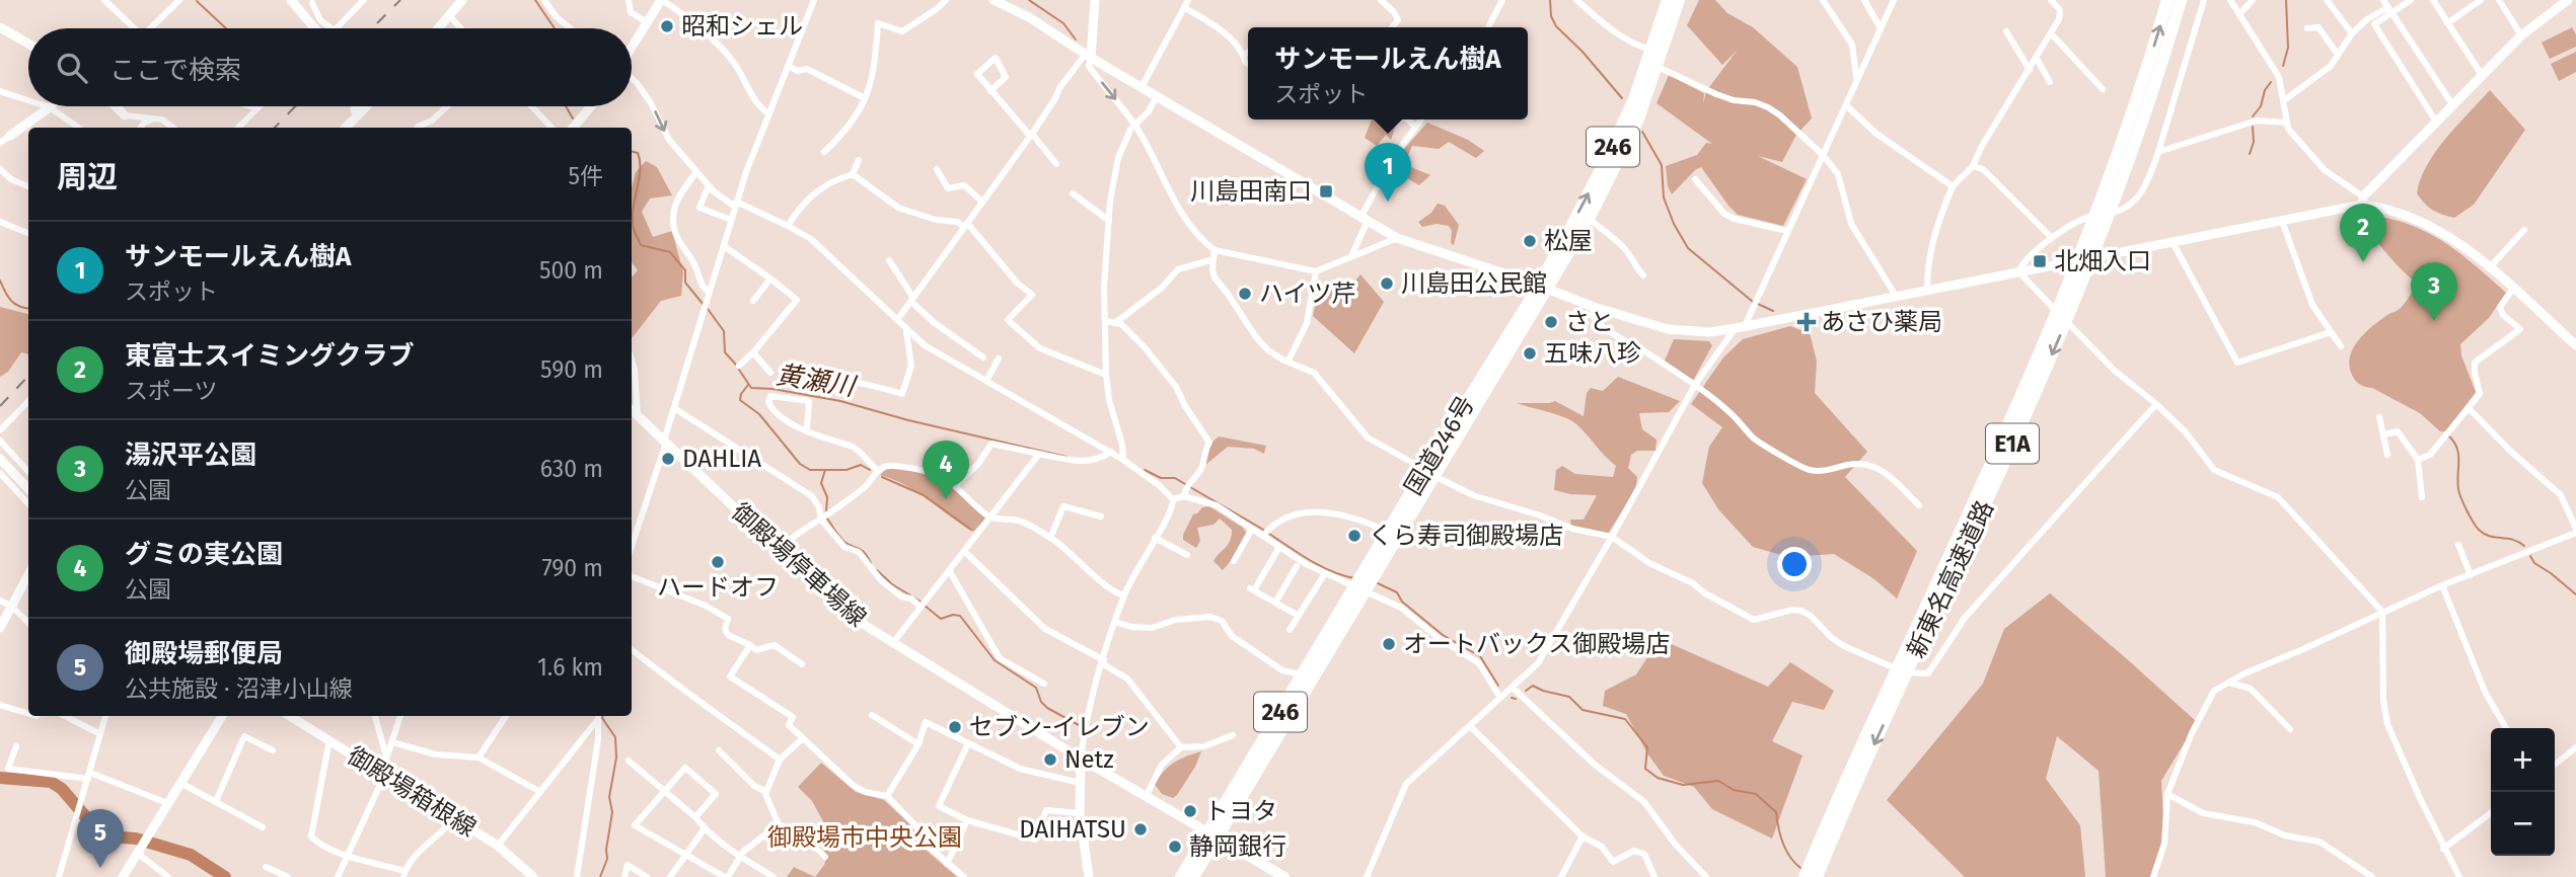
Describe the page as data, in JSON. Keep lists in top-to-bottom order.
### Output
{
  "streets": {
    "highway": [
      "246",
      "E1A",
      "国道246号",
      "新東名高速道路"
    ],
    "street": ["御殿場停車場線", "御殿場箱根線"]
  },
  "crossings": [
    ["国道246号", "御殿場停車場線"]
  ],
  "water": ["黄瀬川"],
  "parks": ["御殿場市中央公園"],
  "places": {
    "other": [
      "昭和シェル",
      "松屋",
      "川島田公民館",
      "ハイツ芹",
      "さと",
      "五味八珍",
      "DAHLIA",
      "くら寿司御殿場店",
      "ハードオフ",
      "オートバックス御殿場店",
      "セブン-イレブン",
      "Netz",
      "トヨタ",
      "DAIHATSU",
      "静岡銀行"
    ],
    "transit": ["川島田南口", "北畑入口"],
    "health": ["あさひ薬局"]
  },
  "page": {
    "popup": ["サンモールえん樹A", "スポット"],
    "search": "ここで検索",
    "heading": ["周辺", "5件"],
    "pins": [
      "1",
      "2",
      "3",
      "4",
      "5"
    ],
    "list": [
      {
        "mark": "1",
        "name": "サンモールえん樹A",
        "note": "スポット",
        "value": "500 m"
      },
      {
        "mark": "2",
        "name": "東富士スイミングクラブ",
        "note": "スポーツ",
        "value": "590 m"
      },
      {
        "mark": "3",
        "name": "湯沢平公園",
        "note": "公園",
        "value": "630 m"
      },
      {
        "mark": "4",
        "name": "グミの実公園",
        "note": "公園",
        "value": "790 m"
      },
      {
        "mark": "5",
        "name": "御殿場郵便局",
        "note": "公共施設 · 沼津小山線",
        "value": "1.6 km"
      }
    ],
    "map_buttons": ["+", "−"]
  }
}
